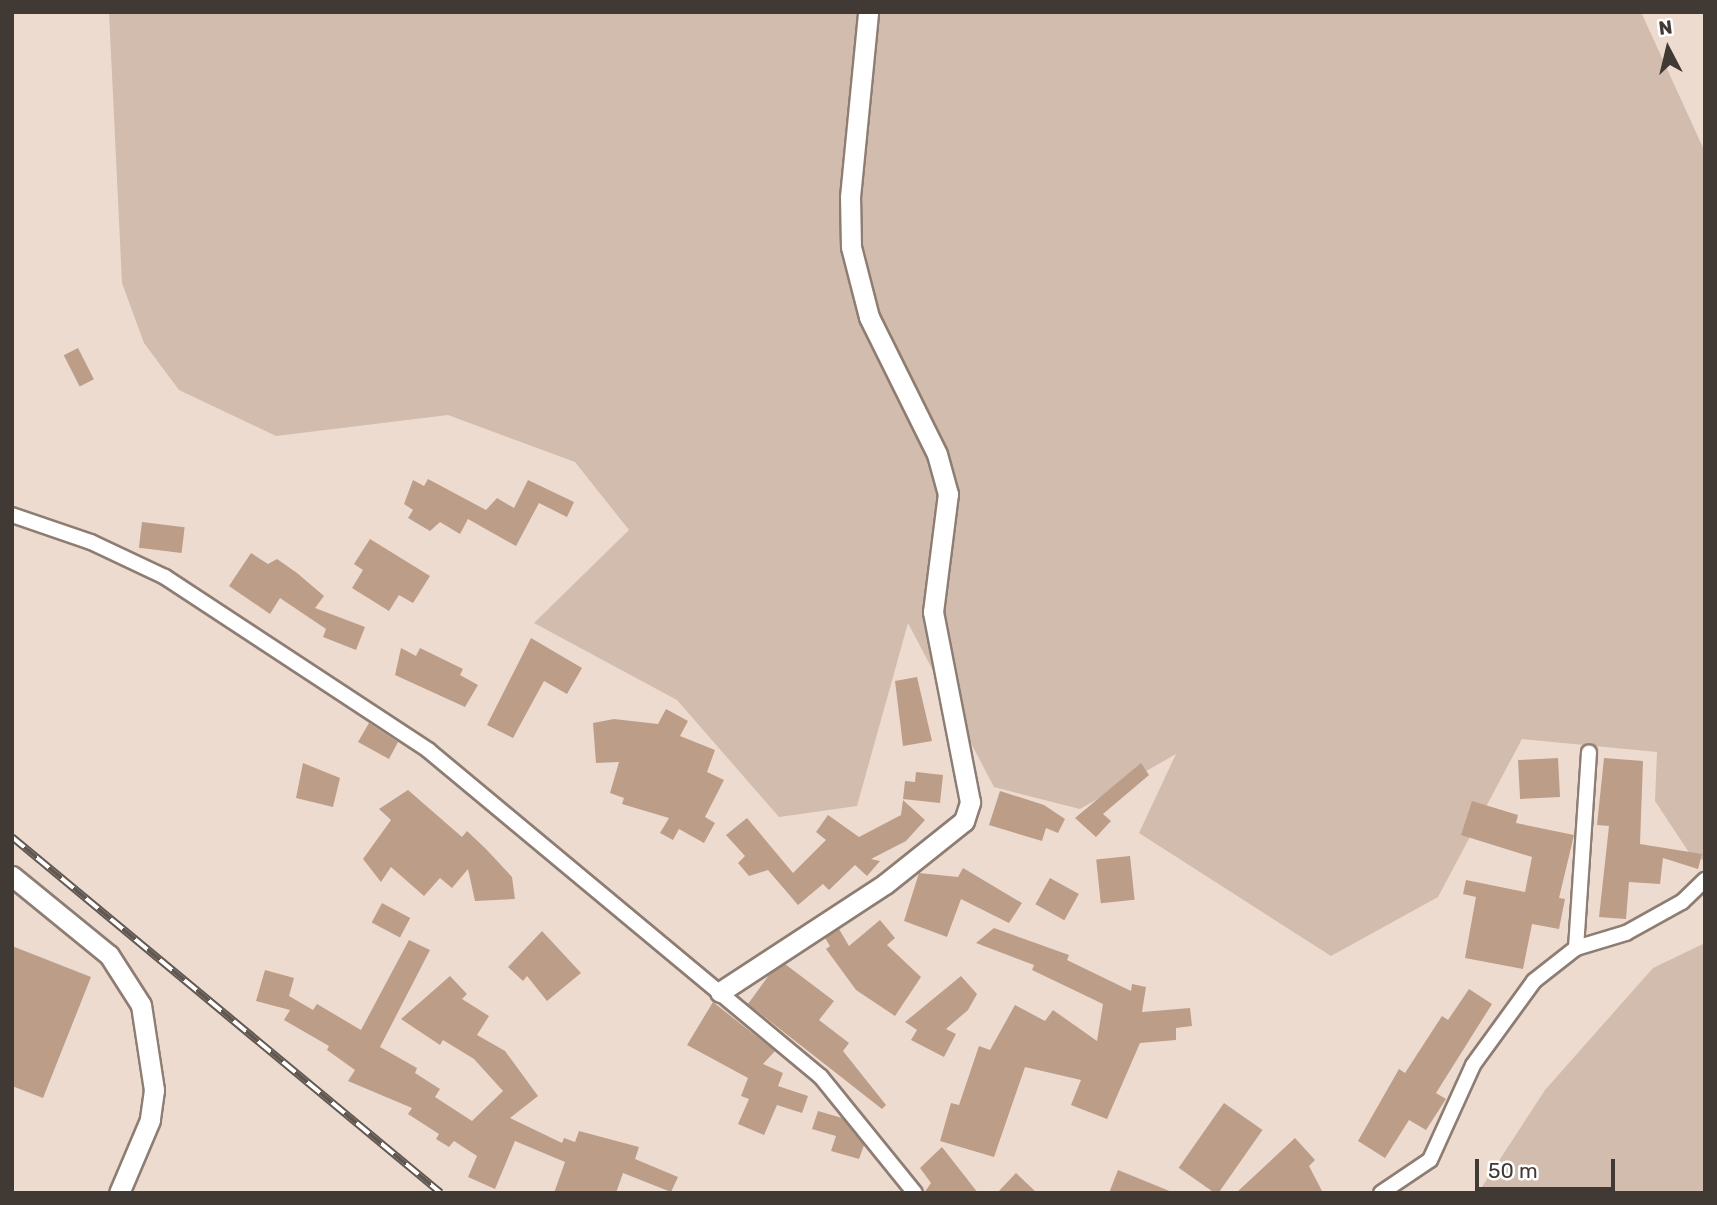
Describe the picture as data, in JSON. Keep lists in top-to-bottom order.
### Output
{
  "scale_bar": "50 m",
  "north": "top"
}
